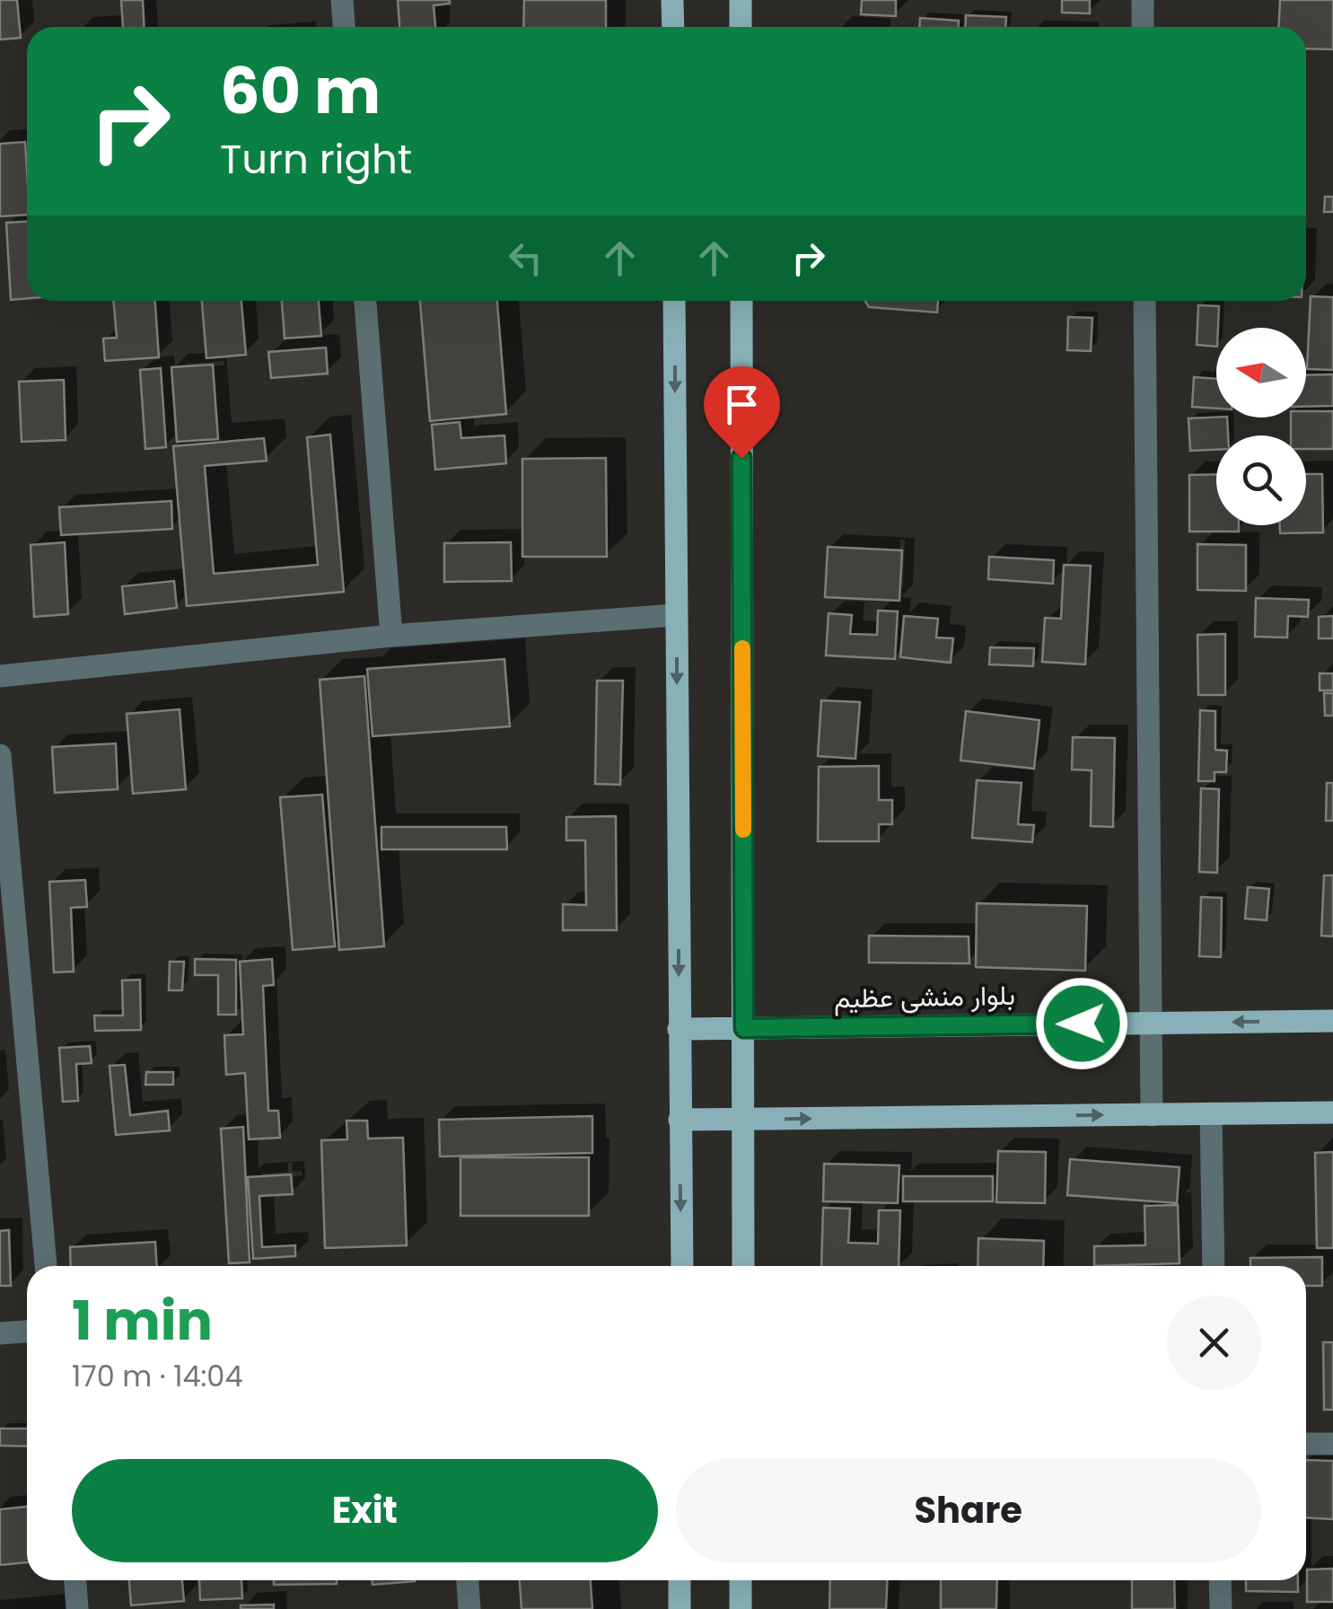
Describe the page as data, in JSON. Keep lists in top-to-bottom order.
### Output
{
  "streets": {
    "main road": ["بلوار منشی عظیم"]
  },
  "north": "left",
  "page": {
    "turn": ["60 m", "Turn right"],
    "heading": ["1 min", "170 m · 14:04"],
    "buttons": ["Exit", "Share"]
  }
}
